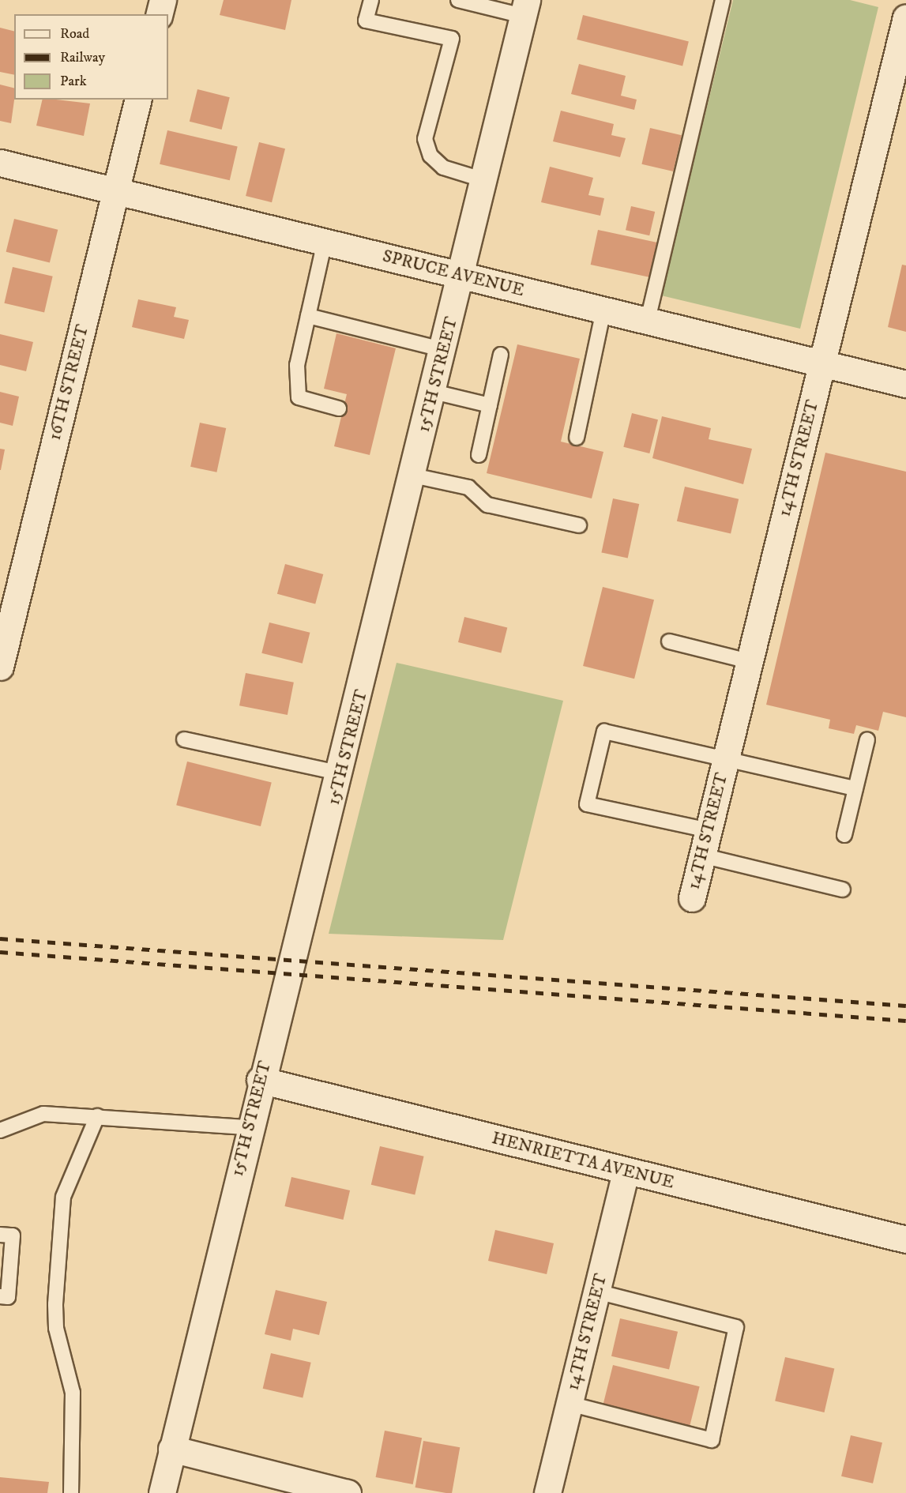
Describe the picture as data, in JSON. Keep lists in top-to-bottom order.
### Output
{
  "streets": {
    "street": [
      "SPRUCE AVENUE",
      "15TH STREET",
      "16TH STREET",
      "14TH STREET",
      "HENRIETTA AVENUE"
    ]
  },
  "crossings": [
    ["SPRUCE AVENUE", "15TH STREET"],
    ["SPRUCE AVENUE", "16TH STREET"],
    ["SPRUCE AVENUE", "14TH STREET"],
    ["15TH STREET", "HENRIETTA AVENUE"],
    ["14TH STREET", "HENRIETTA AVENUE"]
  ],
  "legend": ["Road", "Railway", "Park"]
}
